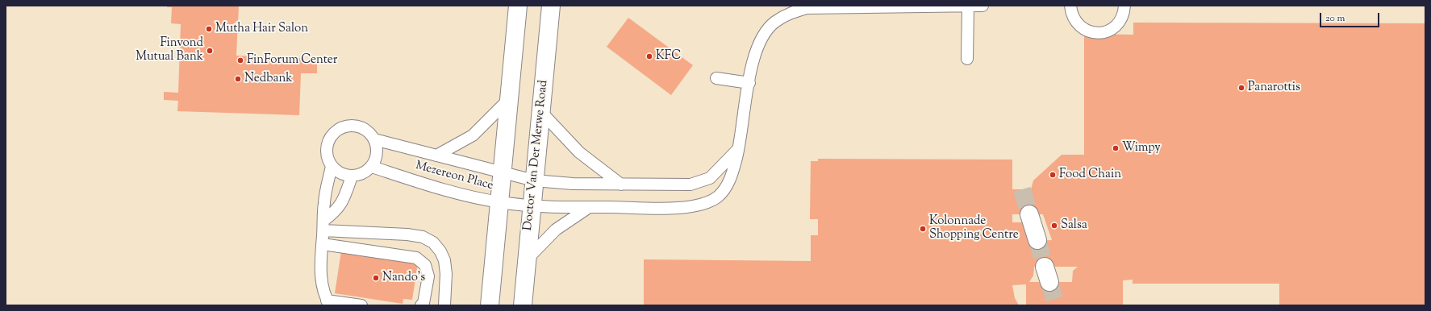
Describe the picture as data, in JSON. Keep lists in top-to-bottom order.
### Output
{
  "streets": {
    "street": ["Doctor Van Der Merwe Road"],
    "lane": ["Mezereon Place"]
  },
  "crossings": [
    ["Doctor Van Der Merwe Road", "Mezereon Place"]
  ],
  "places": [
    "Mutha Hair Salon",
    "Finvond Mutual Bank",
    "KFC",
    "FinForum Center",
    "Nedbank",
    "Panarottis",
    "Wimpy",
    "Food Chain",
    "Salsa",
    "Kolonnade Shopping Centre",
    "Nando's"
  ],
  "scale_bar": "20 m"
}
